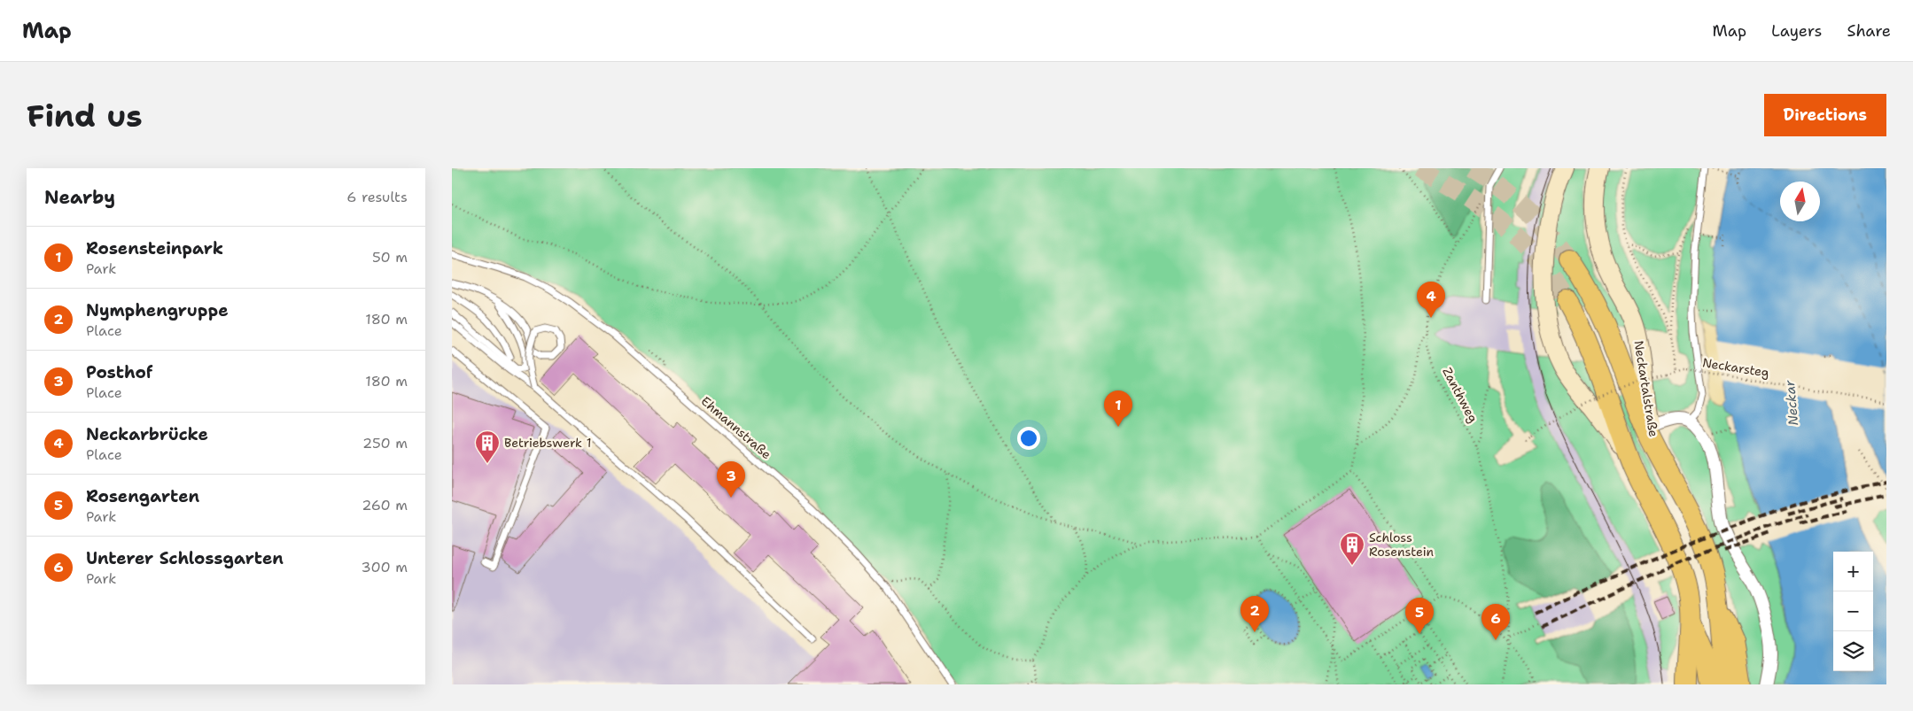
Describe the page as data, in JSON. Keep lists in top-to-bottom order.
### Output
{
  "streets": {
    "main road": ["Neckartalstraße"],
    "lane": ["Ehmannstraße"],
    "path": ["Neckarsteg", "Zanthweg"]
  },
  "water": ["Neckar"],
  "places": {
    "building": ["Betriebswerk 1", "Schloss Rosenstein"]
  },
  "north": "top",
  "page": {
    "header": "Map",
    "nav": ["Map", "Layers", "Share"],
    "buttons": "Directions",
    "title": "Find us",
    "heading": ["Nearby", "6 results"],
    "list": [
      {
        "mark": "1",
        "name": "Rosensteinpark",
        "note": "Park",
        "value": "50 m"
      },
      {
        "mark": "2",
        "name": "Nymphengruppe",
        "note": "Place",
        "value": "180 m"
      },
      {
        "mark": "3",
        "name": "Posthof",
        "note": "Place",
        "value": "180 m"
      },
      {
        "mark": "4",
        "name": "Neckarbrücke",
        "note": "Place",
        "value": "250 m"
      },
      {
        "mark": "5",
        "name": "Rosengarten",
        "note": "Park",
        "value": "260 m"
      },
      {
        "mark": "6",
        "name": "Unterer Schlossgarten",
        "note": "Park",
        "value": "300 m"
      }
    ],
    "pins": [
      "4",
      "1",
      "3",
      "2",
      "5",
      "6"
    ],
    "map_buttons": ["+", "−"]
  }
}
